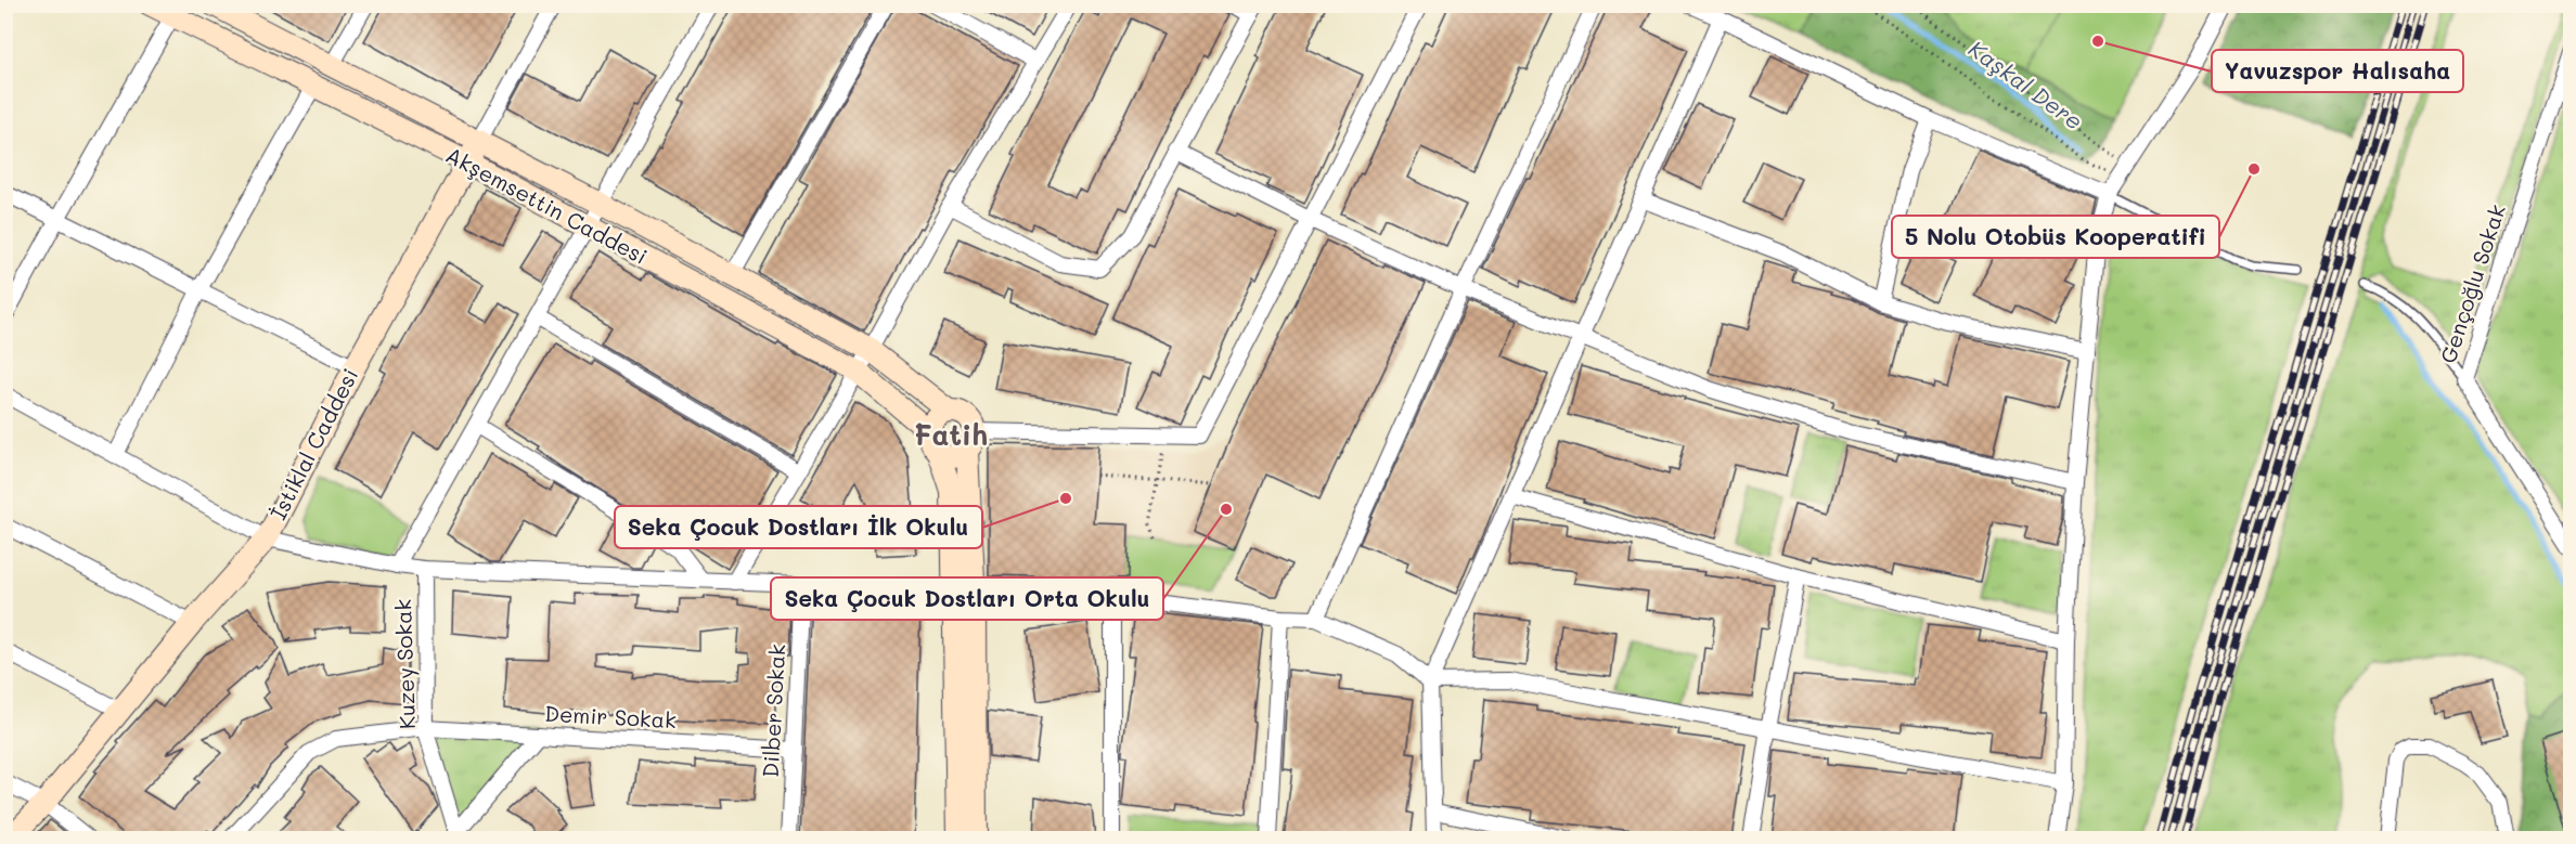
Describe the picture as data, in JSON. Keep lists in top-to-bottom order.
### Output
{
  "streets": {
    "main road": ["Akşemsettin Caddesi", "İstiklal Caddesi"],
    "street": [
      "Gençoğlu Sokak",
      "Kuzey Sokak",
      "Dilber Sokak",
      "Demir Sokak"
    ]
  },
  "crossings": [
    ["Akşemsettin Caddesi", "İstiklal Caddesi"],
    ["Kuzey Sokak", "Demir Sokak"],
    ["Dilber Sokak", "Demir Sokak"]
  ],
  "districts": ["Fatih"],
  "water": ["Kaşkal Dere"],
  "places": [
    "Yavuzspor Halısaha",
    "5 Nolu Otobüs Kooperatifi",
    "Seka Çocuk Dostları İlk Okulu",
    "Seka Çocuk Dostları Orta Okulu"
  ]
}
